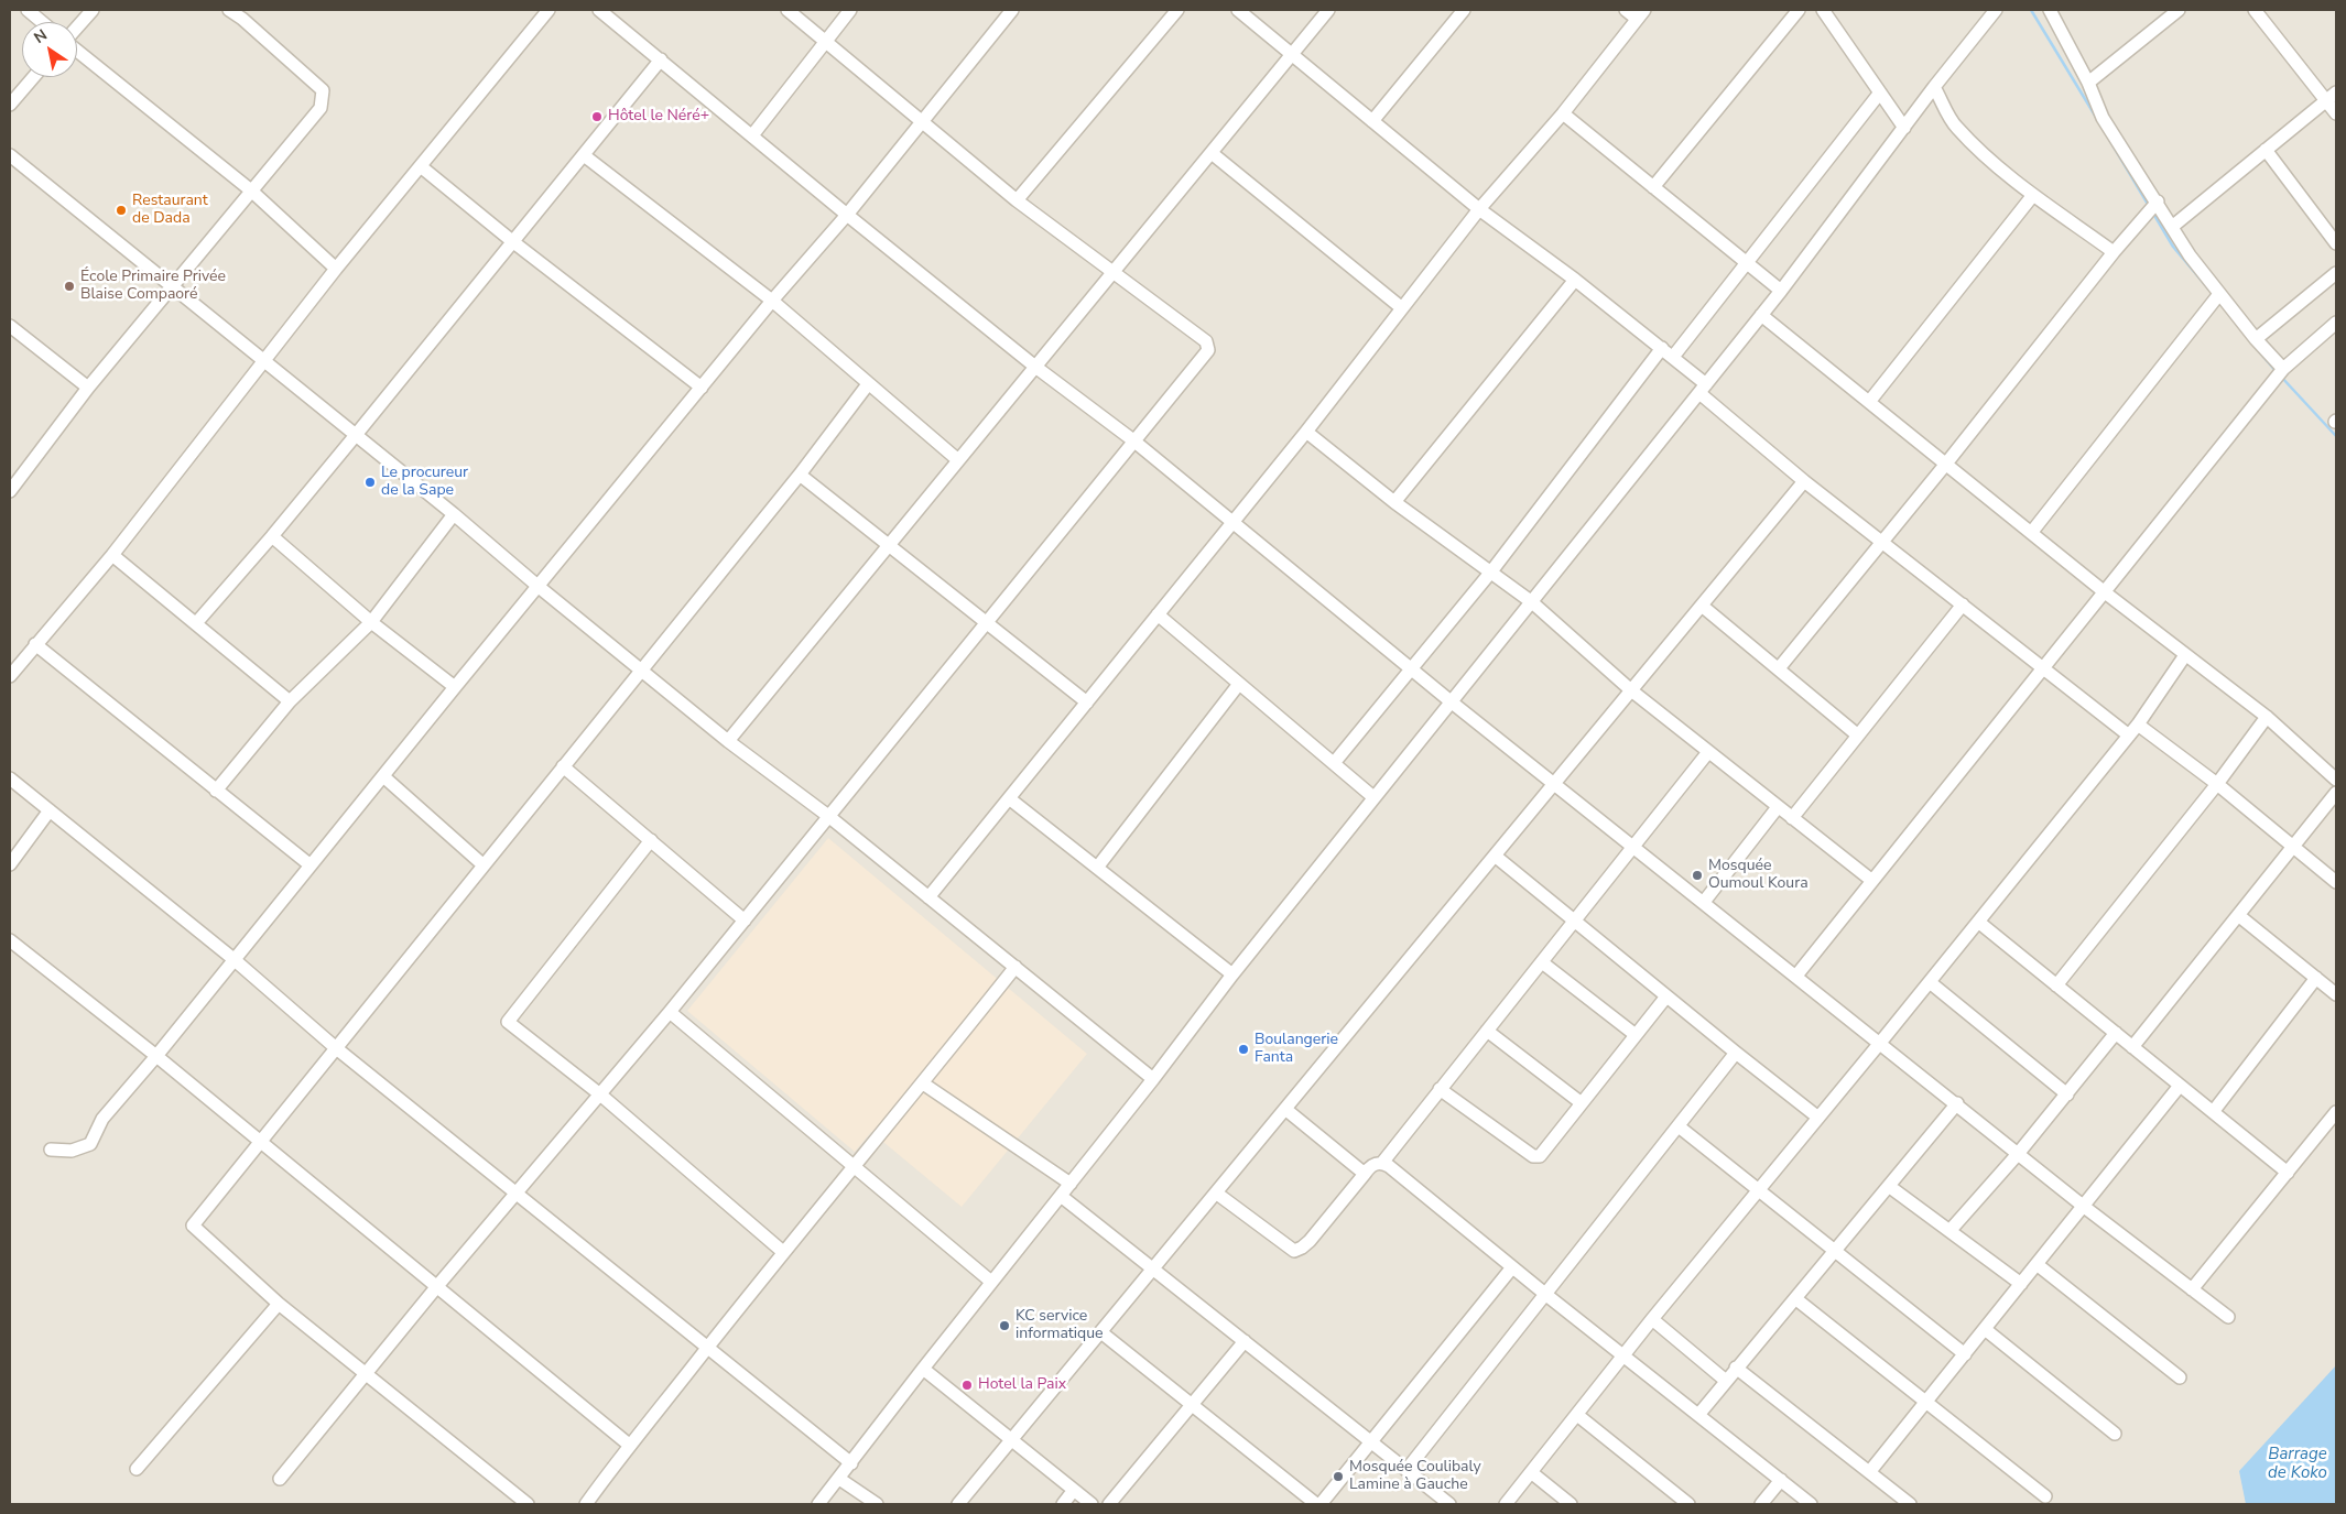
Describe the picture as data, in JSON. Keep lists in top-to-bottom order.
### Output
{
  "water": ["Barrage de Koko"],
  "places": [
    "Hôtel le Néré+",
    "Restaurant de Dada",
    "École Primaire Privée Blaise Compaoré",
    "Le procureur de la Sape",
    "Mosquée Oumoul Koura",
    "Boulangerie Fanta",
    "KC service informatique",
    "Hotel la Paix",
    "Mosquée Coulibaly Lamine à Gauche"
  ],
  "north": "top left"
}
